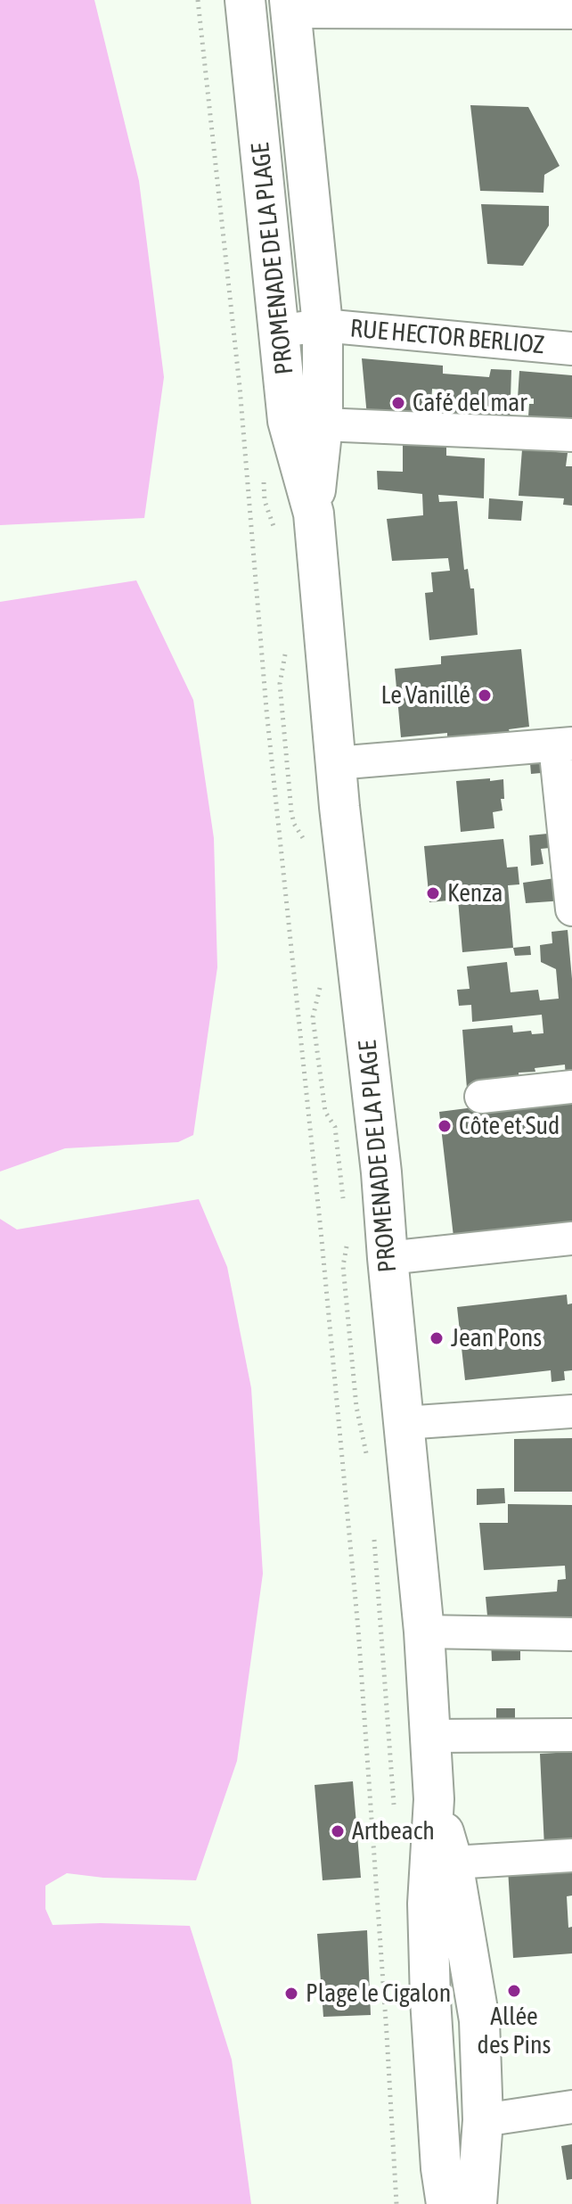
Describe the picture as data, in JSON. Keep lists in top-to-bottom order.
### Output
{
  "streets": {
    "main road": ["PROMENADE DE LA PLAGE"],
    "street": ["RUE HECTOR BERLIOZ"]
  },
  "crossings": [
    ["PROMENADE DE LA PLAGE", "RUE HECTOR BERLIOZ"]
  ],
  "places": [
    "Café del mar",
    "Le Vanillé",
    "Kenza",
    "Côte et Sud",
    "Jean Pons",
    "Artbeach",
    "Allée des Pins",
    "Plage le Cigalon"
  ]
}
